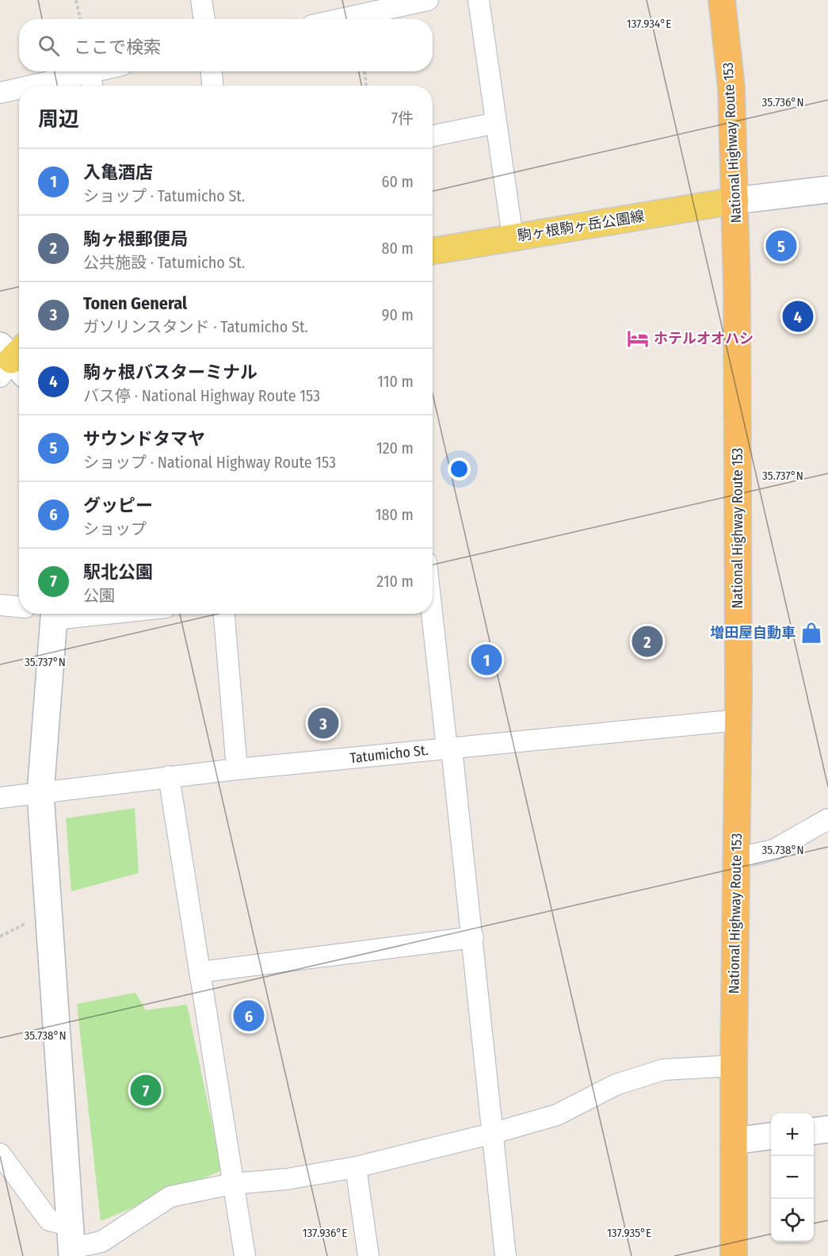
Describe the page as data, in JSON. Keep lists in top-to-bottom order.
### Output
{
  "streets": {
    "highway": ["National Highway Route 153"],
    "main road": ["駒ヶ根駒ヶ岳公園線"],
    "street": ["Tatumicho St."]
  },
  "crossings": [
    ["National Highway Route 153", "駒ヶ根駒ヶ岳公園線"],
    ["National Highway Route 153", "Tatumicho St."]
  ],
  "places": {
    "hotel": ["ホテルオオハシ"],
    "shop": ["増田屋自動車"]
  },
  "page": {
    "search": "ここで検索",
    "heading": ["周辺", "7件"],
    "list": [
      {
        "mark": "1",
        "name": "入亀酒店",
        "note": "ショップ · Tatumicho St.",
        "value": "60 m"
      },
      {
        "mark": "2",
        "name": "駒ヶ根郵便局",
        "note": "公共施設 · Tatumicho St.",
        "value": "80 m"
      },
      {
        "mark": "3",
        "name": "Tonen General",
        "note": "ガソリンスタンド · Tatumicho St.",
        "value": "90 m"
      },
      {
        "mark": "4",
        "name": "駒ヶ根バスターミナル",
        "note": "バス停 · National Highway Route 153",
        "value": "110 m"
      },
      {
        "mark": "5",
        "name": "サウンドタマヤ",
        "note": "ショップ · National Highway Route 153",
        "value": "120 m"
      },
      {
        "mark": "6",
        "name": "グッピー",
        "note": "ショップ",
        "value": "180 m"
      },
      {
        "mark": "7",
        "name": "駅北公園",
        "note": "公園",
        "value": "210 m"
      }
    ],
    "pins": [
      "5",
      "4",
      "2",
      "1",
      "3",
      "6",
      "7"
    ],
    "map_buttons": ["+", "−"]
  },
  "coordinates": [
    "137.934°E",
    "35.736°N",
    "35.737°N",
    "35.738°N",
    "137.936°E",
    "137.935°E"
  ]
}
